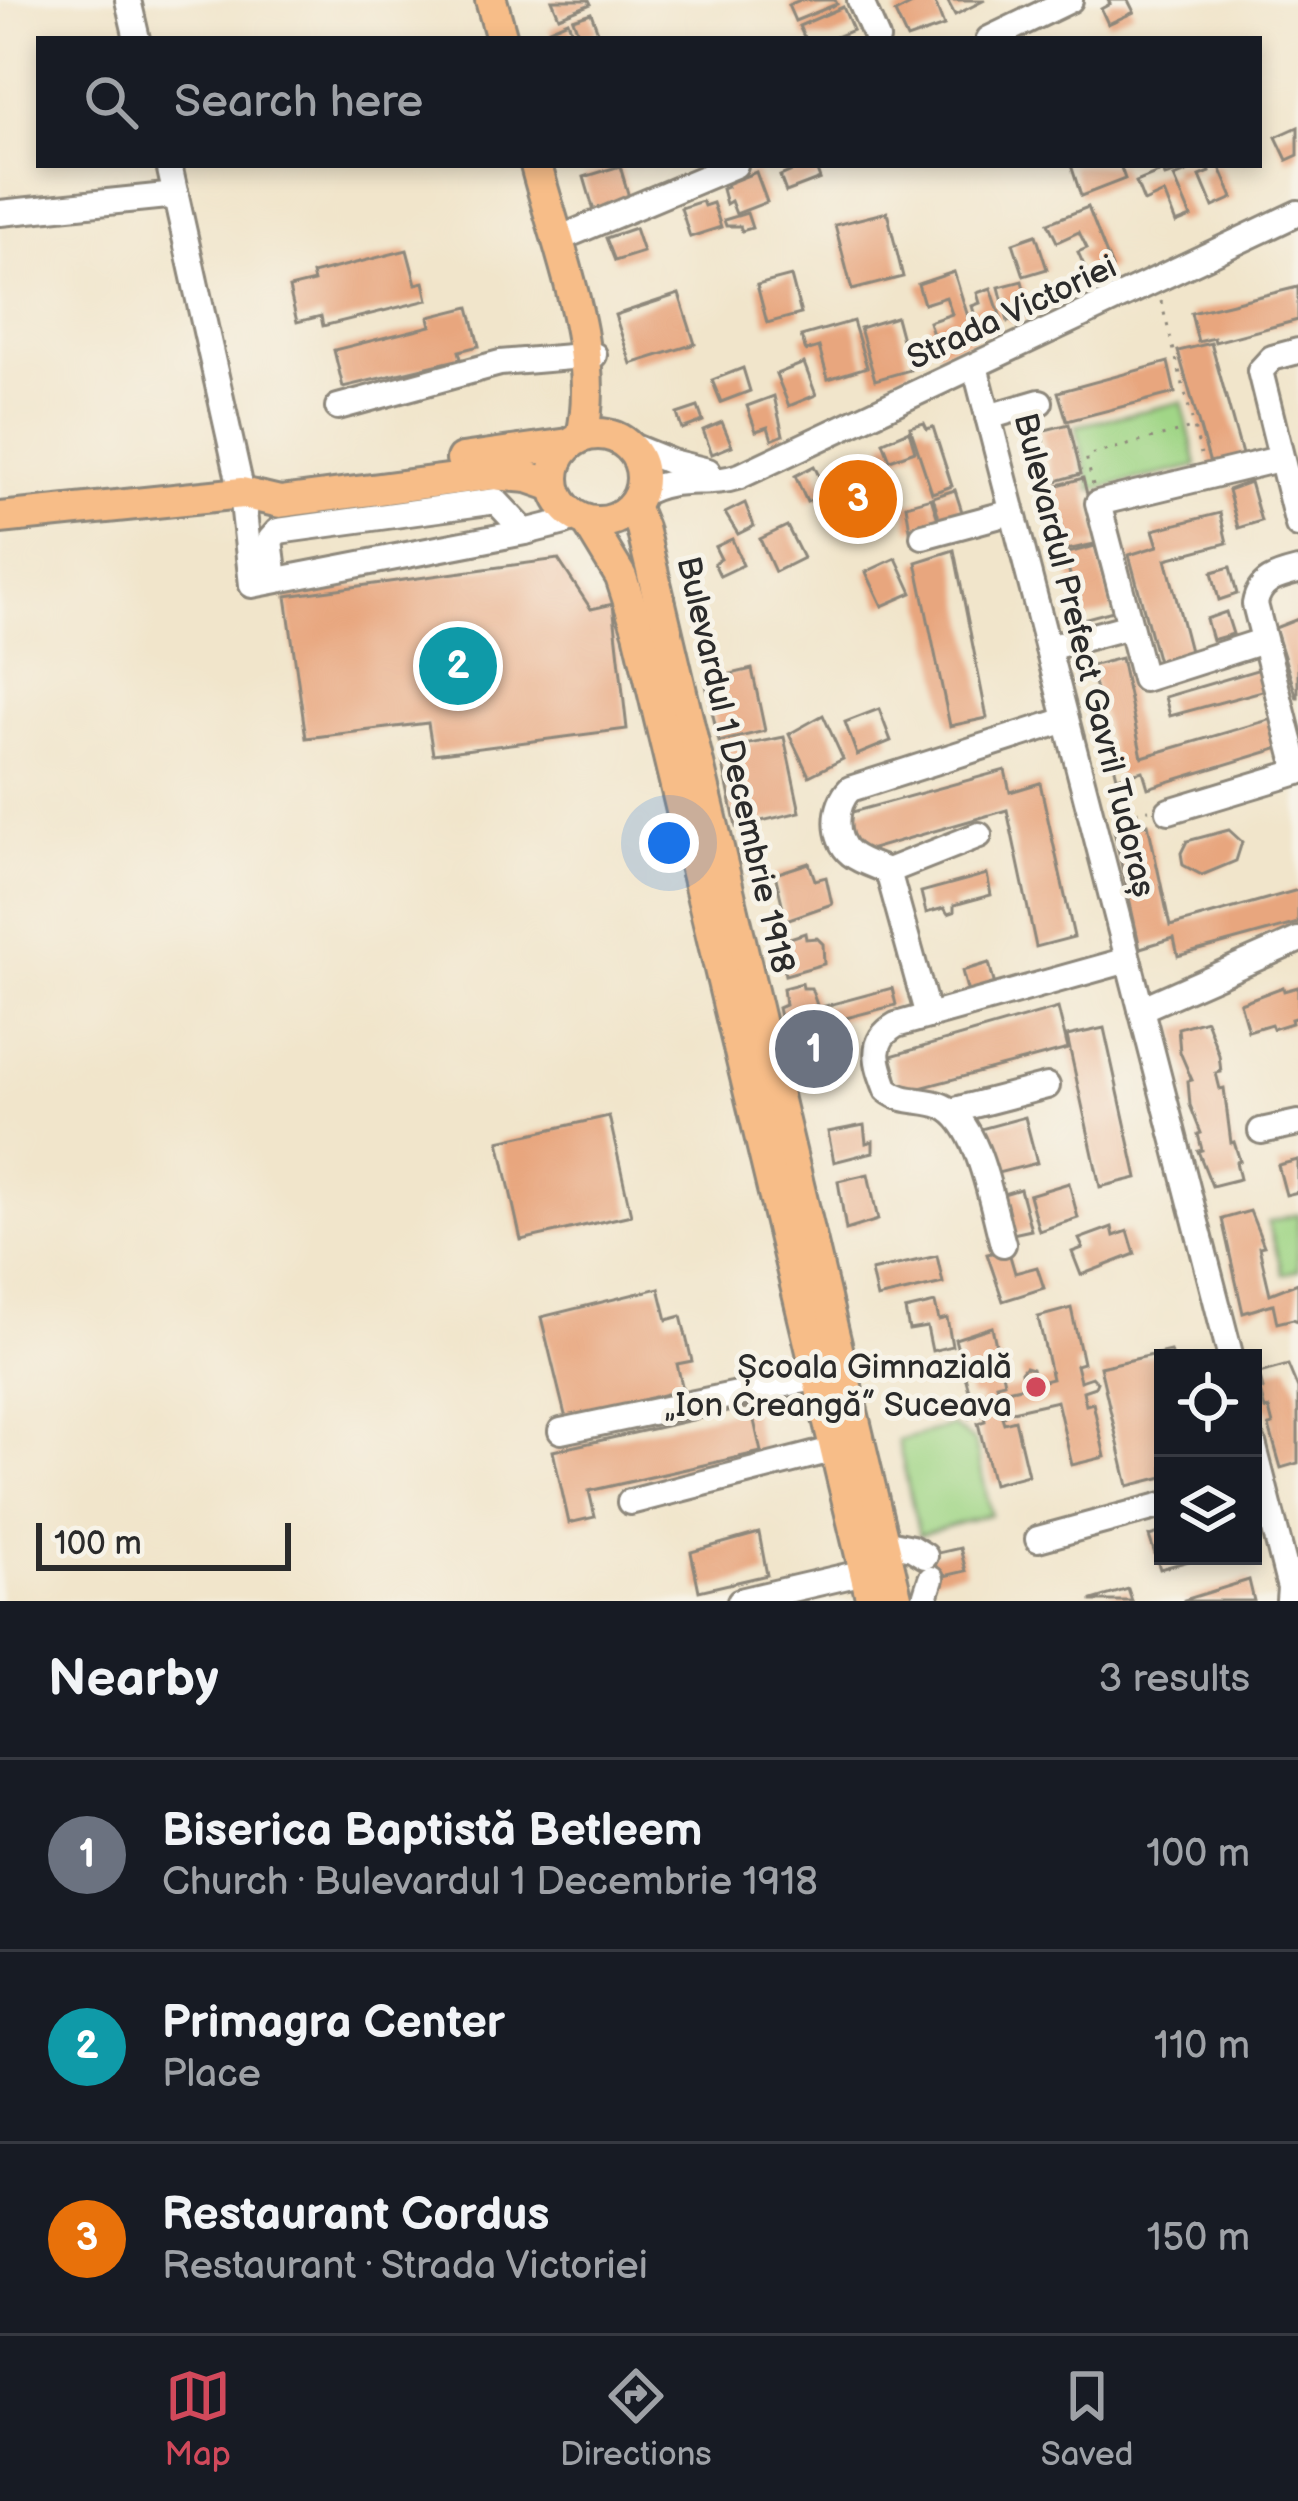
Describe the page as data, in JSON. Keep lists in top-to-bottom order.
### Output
{
  "streets": {
    "main road": ["Bulevardul 1 Decembrie 1918"],
    "street": ["Strada Victoriei", "Bulevardul Prefect Gavril Tudoraș"]
  },
  "crossings": [
    ["Strada Victoriei", "Bulevardul Prefect Gavril Tudoraș"],
    ["Strada Victoriei", "Bulevardul 1 Decembrie 1918"]
  ],
  "places": ["Școala Gimnazială „Ion Creangă” Suceava"],
  "scale_bar": "100 m",
  "page": {
    "search": "Search here",
    "pins": ["3", "2", "1"],
    "scale": "100 m",
    "heading": ["Nearby", "3 results"],
    "list": [
      {
        "mark": "1",
        "name": "Biserica Baptistă Betleem",
        "note": "Church · Bulevardul 1 Decembrie 1918",
        "value": "100 m"
      },
      {
        "mark": "2",
        "name": "Primagra Center",
        "note": "Place",
        "value": "110 m"
      },
      {
        "mark": "3",
        "name": "Restaurant Cordus",
        "note": "Restaurant · Strada Victoriei",
        "value": "150 m"
      }
    ],
    "nav": ["Map", "Directions", "Saved"]
  }
}
